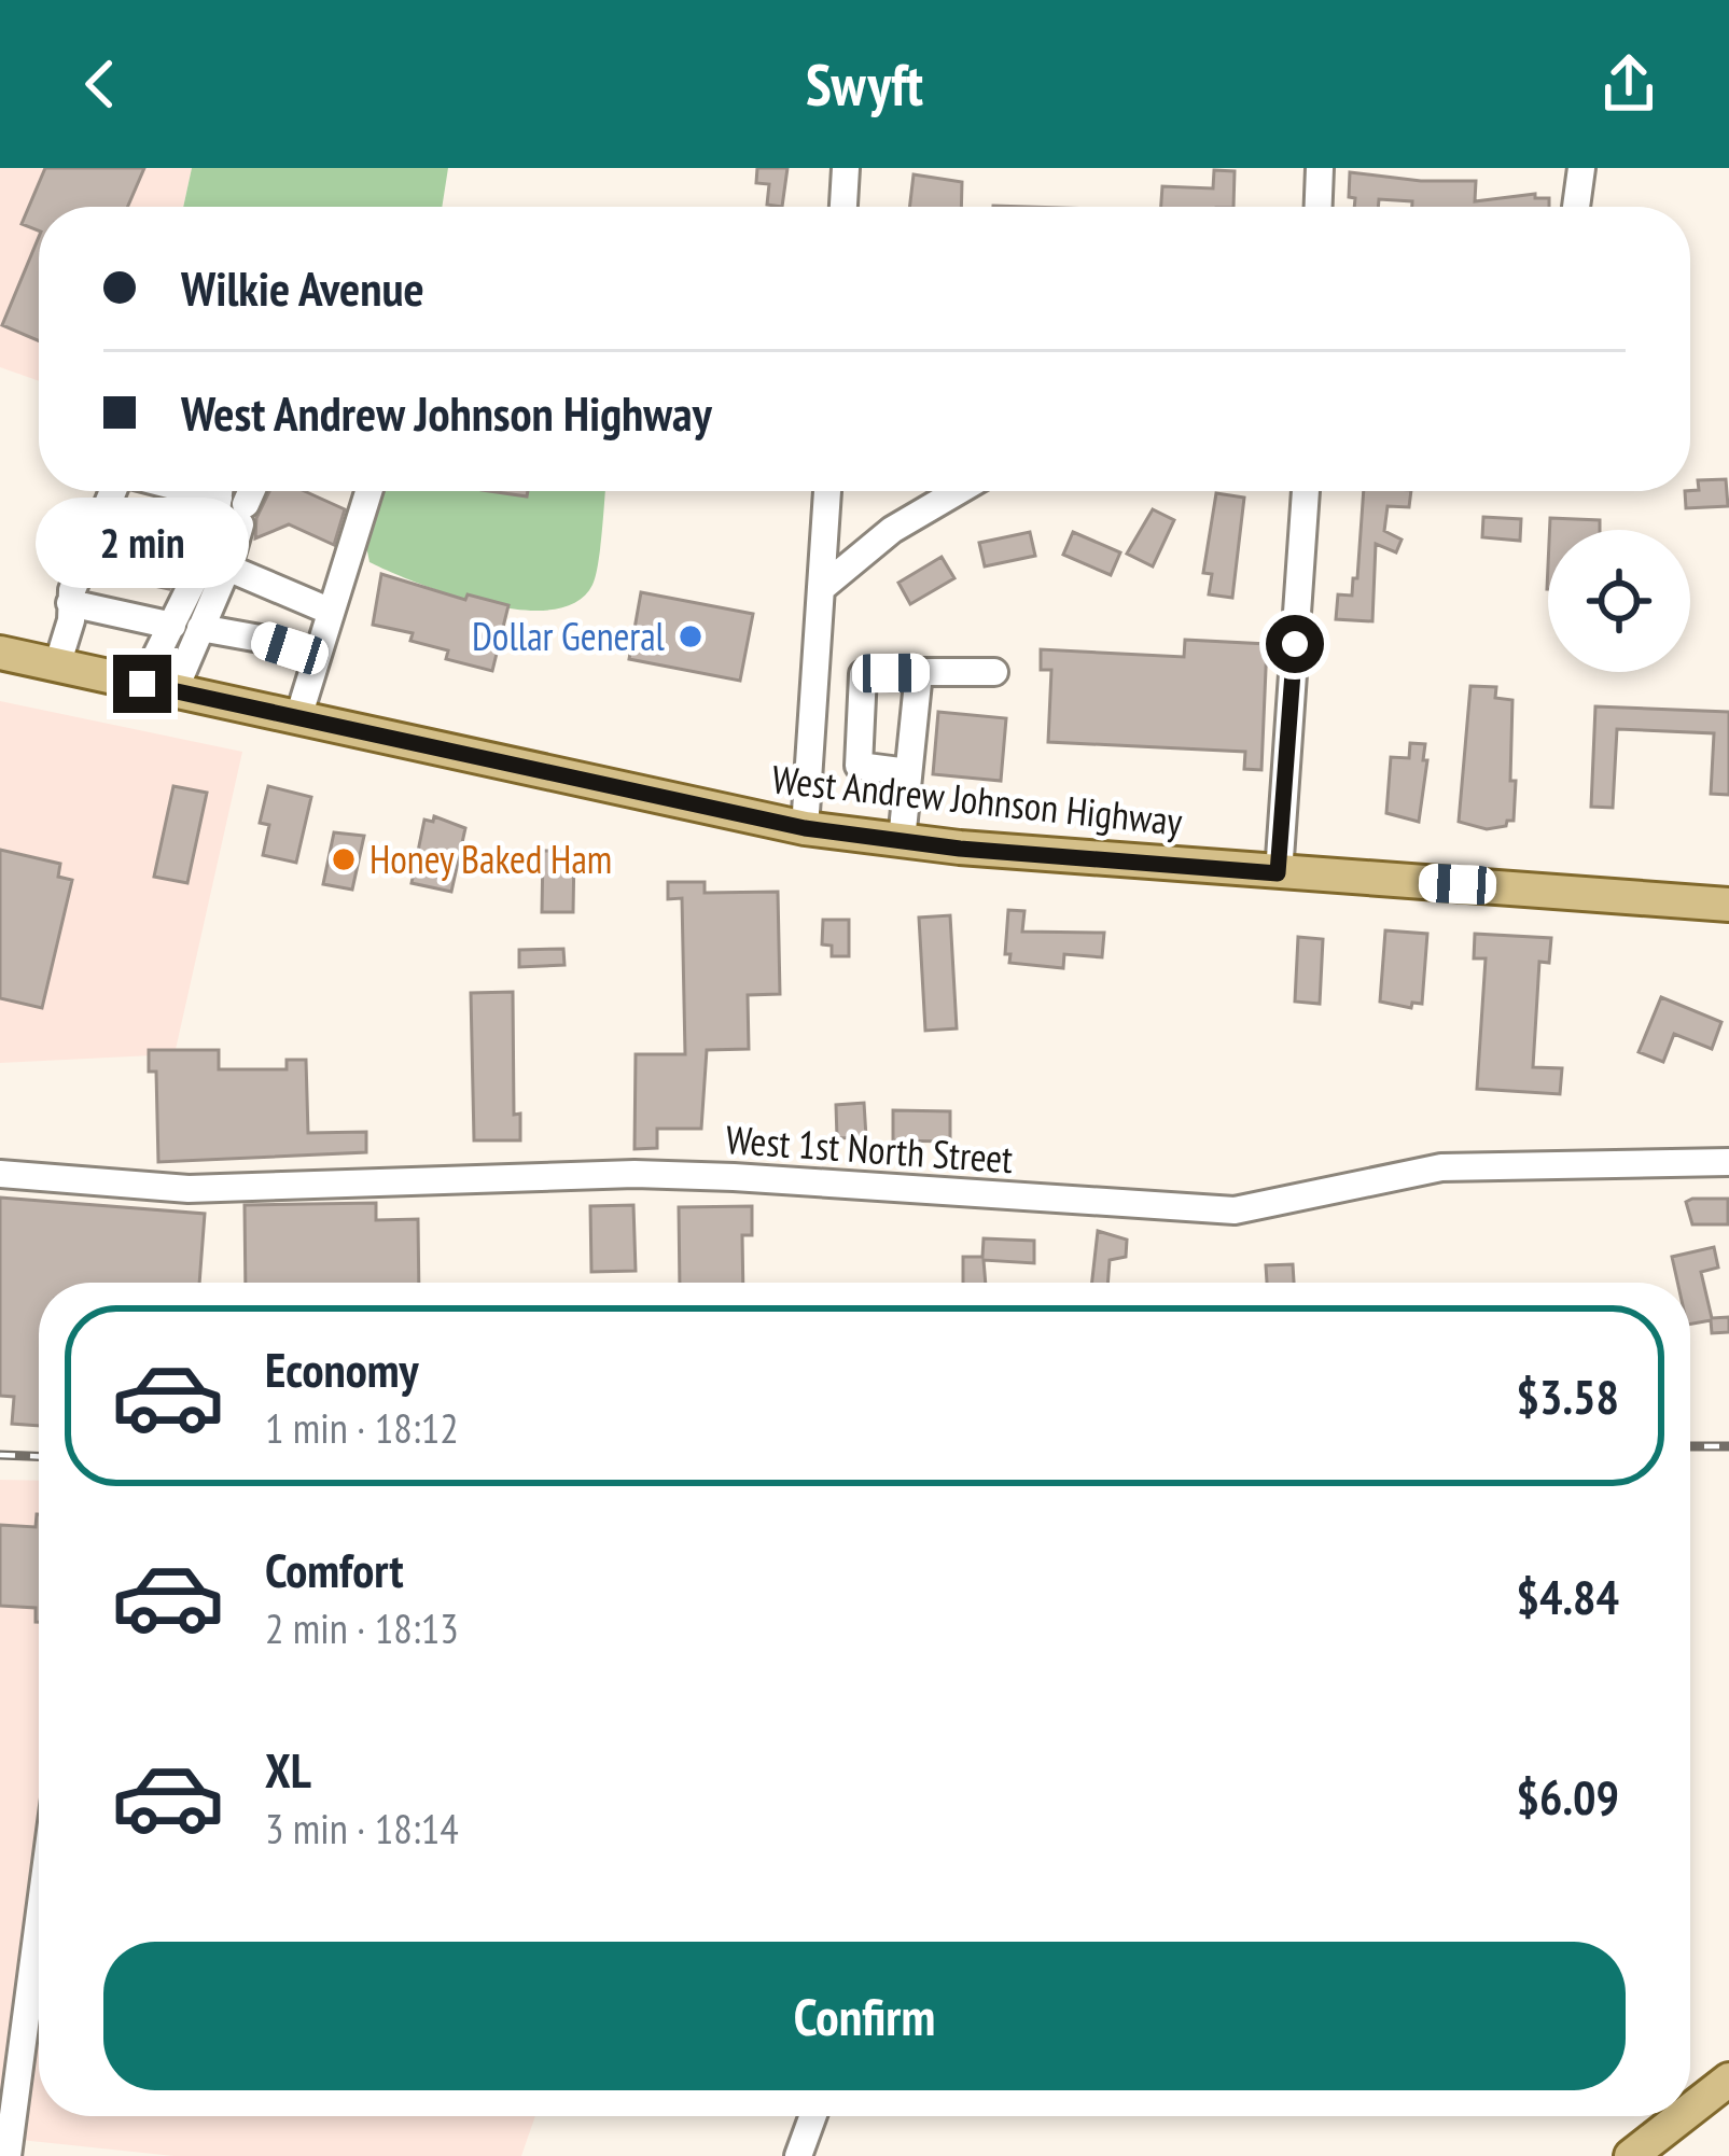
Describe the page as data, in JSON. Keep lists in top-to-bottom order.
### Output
{
  "streets": {
    "main road": ["West Andrew Johnson Highway"],
    "street": ["West 1st North Street"]
  },
  "places": ["Dollar General", "Honey Baked Ham"],
  "page": {
    "header": "Swyft",
    "banner": ["Wilkie Avenue", "West Andrew Johnson Highway"],
    "bubble": "2 min",
    "list": [
      {
        "name": "Economy",
        "note": "1 min · 18:12",
        "value": "$3.58"
      },
      {
        "name": "Comfort",
        "note": "2 min · 18:13",
        "value": "$4.84"
      },
      {
        "name": "XL",
        "note": "3 min · 18:14",
        "value": "$6.09"
      }
    ],
    "buttons": "Confirm"
  }
}
